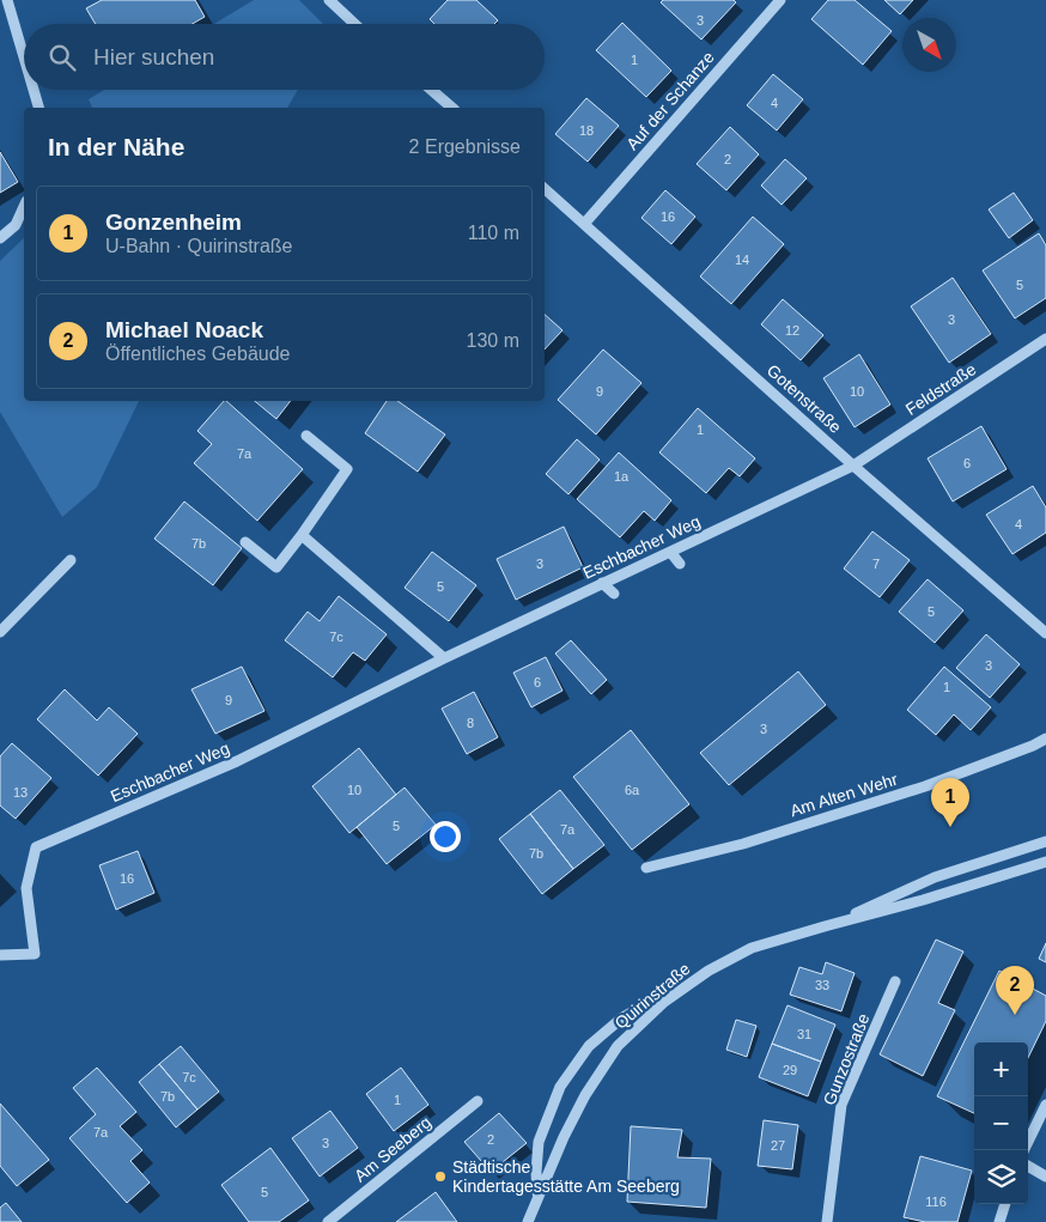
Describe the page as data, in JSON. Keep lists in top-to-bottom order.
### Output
{
  "streets": {
    "street": [
      "Auf der Schanze",
      "Feldstraße",
      "Gotenstraße",
      "Eschbacher Weg",
      "Am Alten Wehr",
      "Quirinstraße",
      "Gunzostraße",
      "Am Seeberg"
    ]
  },
  "crossings": [
    ["Auf der Schanze", "Gotenstraße"],
    ["Feldstraße", "Gotenstraße"],
    ["Feldstraße", "Eschbacher Weg"],
    ["Gotenstraße", "Eschbacher Weg"]
  ],
  "places": ["Städtische Kindertagesstätte Am Seeberg"],
  "house_numbers": [
    "3",
    "1",
    "4",
    "18",
    "2",
    "16",
    "14",
    "5",
    "3",
    "12",
    "9",
    "10",
    "1",
    "7a",
    "6",
    "1a",
    "4",
    "7b",
    "3",
    "7",
    "5",
    "5",
    "7c",
    "3",
    "6",
    "1",
    "9",
    "8",
    "3",
    "10",
    "6a",
    "13",
    "5",
    "7a",
    "7b",
    "16",
    "33",
    "31",
    "29",
    "7c",
    "7b",
    "1",
    "7a",
    "2",
    "3",
    "27",
    "5",
    "116"
  ],
  "north": "bottom right",
  "page": {
    "search": "Hier suchen",
    "heading": ["In der Nähe", "2 Ergebnisse"],
    "list": [
      {
        "mark": "1",
        "name": "Gonzenheim",
        "note": "U-Bahn · Quirinstraße",
        "value": "110 m"
      },
      {
        "mark": "2",
        "name": "Michael Noack",
        "note": "Öffentliches Gebäude",
        "value": "130 m"
      }
    ],
    "pins": ["1", "2"],
    "map_buttons": ["+", "−"]
  }
}
